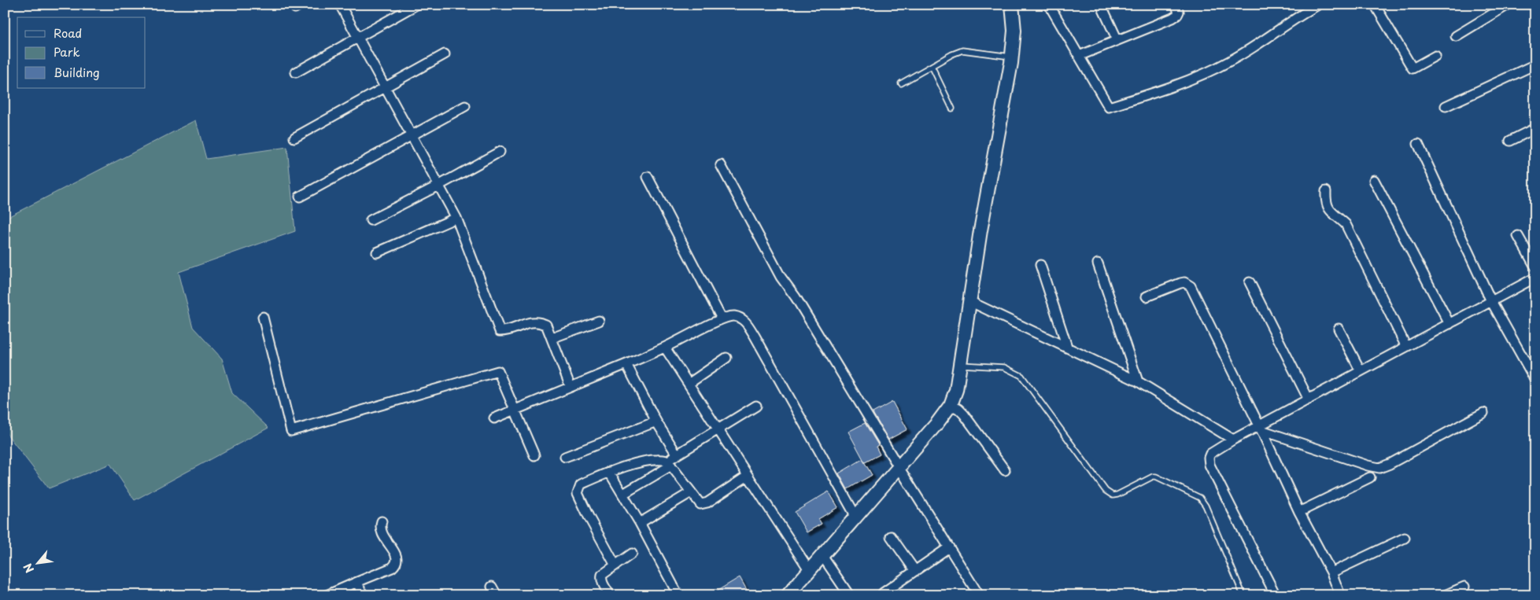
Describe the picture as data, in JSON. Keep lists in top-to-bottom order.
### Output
{
  "legend": ["Road", "Park", "Building"],
  "north": "bottom left"
}
